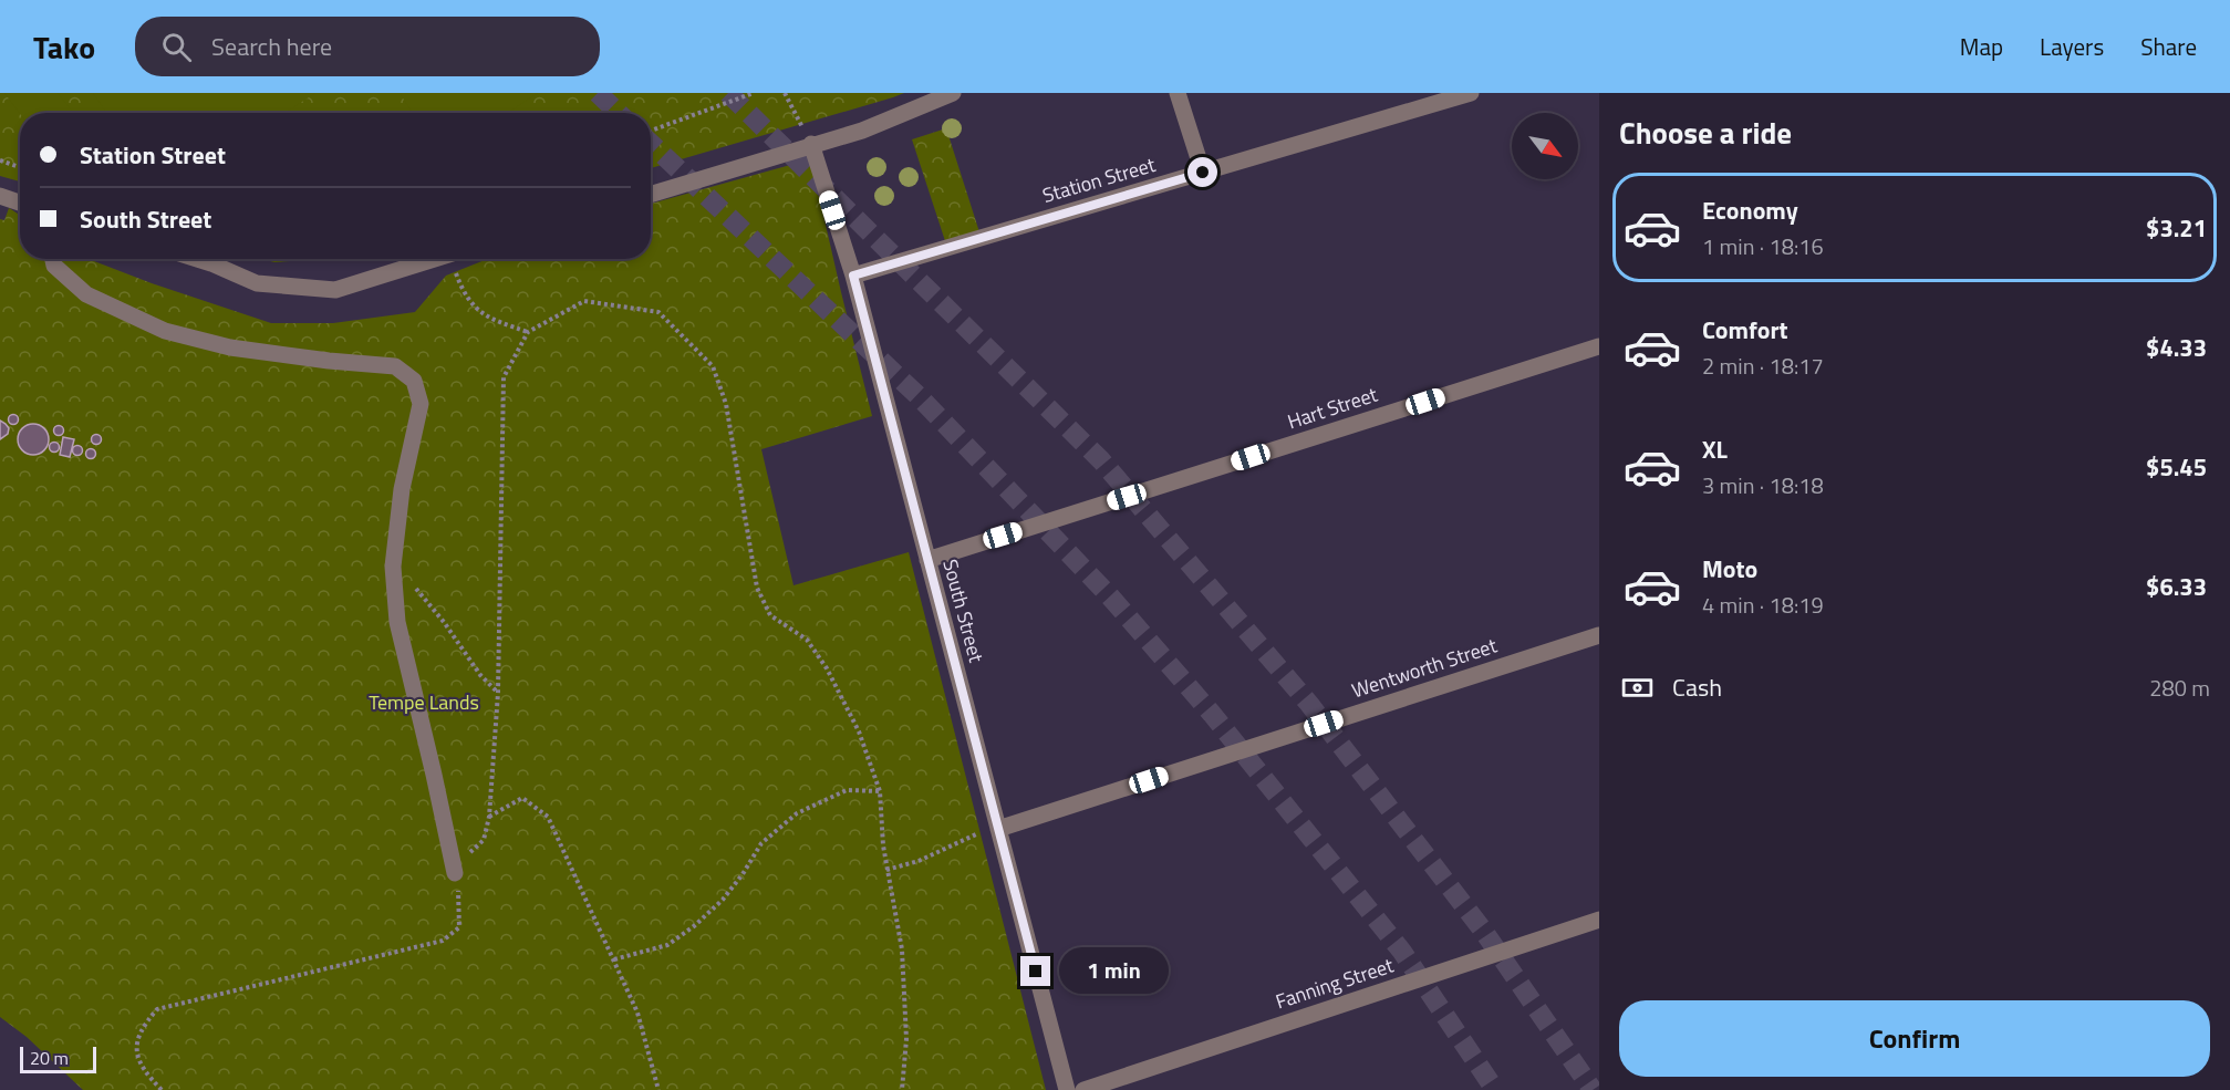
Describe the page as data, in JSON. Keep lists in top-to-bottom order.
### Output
{
  "streets": {
    "street": [
      "Station Street",
      "Hart Street",
      "South Street",
      "Wentworth Street",
      "Fanning Street"
    ]
  },
  "crossings": [
    ["Station Street", "South Street"],
    ["Hart Street", "South Street"],
    ["South Street", "Wentworth Street"]
  ],
  "parks": ["Tempe Lands"],
  "scale_bar": "20 m",
  "north": "bottom right",
  "page": {
    "header": "Tako",
    "search": "Search here",
    "nav": ["Map", "Layers", "Share"],
    "heading": "Choose a ride",
    "banner": ["Station Street", "South Street"],
    "list": [
      {
        "name": "Economy",
        "note": "1 min · 18:16",
        "value": "$3.21"
      },
      {
        "name": "Comfort",
        "note": "2 min · 18:17",
        "value": "$4.33"
      },
      {
        "name": "XL",
        "note": "3 min · 18:18",
        "value": "$5.45"
      },
      {
        "name": "Moto",
        "note": "4 min · 18:19",
        "value": "$6.33"
      }
    ],
    "pay": ["Cash", "280 m"],
    "bubble": "1 min",
    "buttons": "Confirm",
    "scale": "20 m"
  }
}
